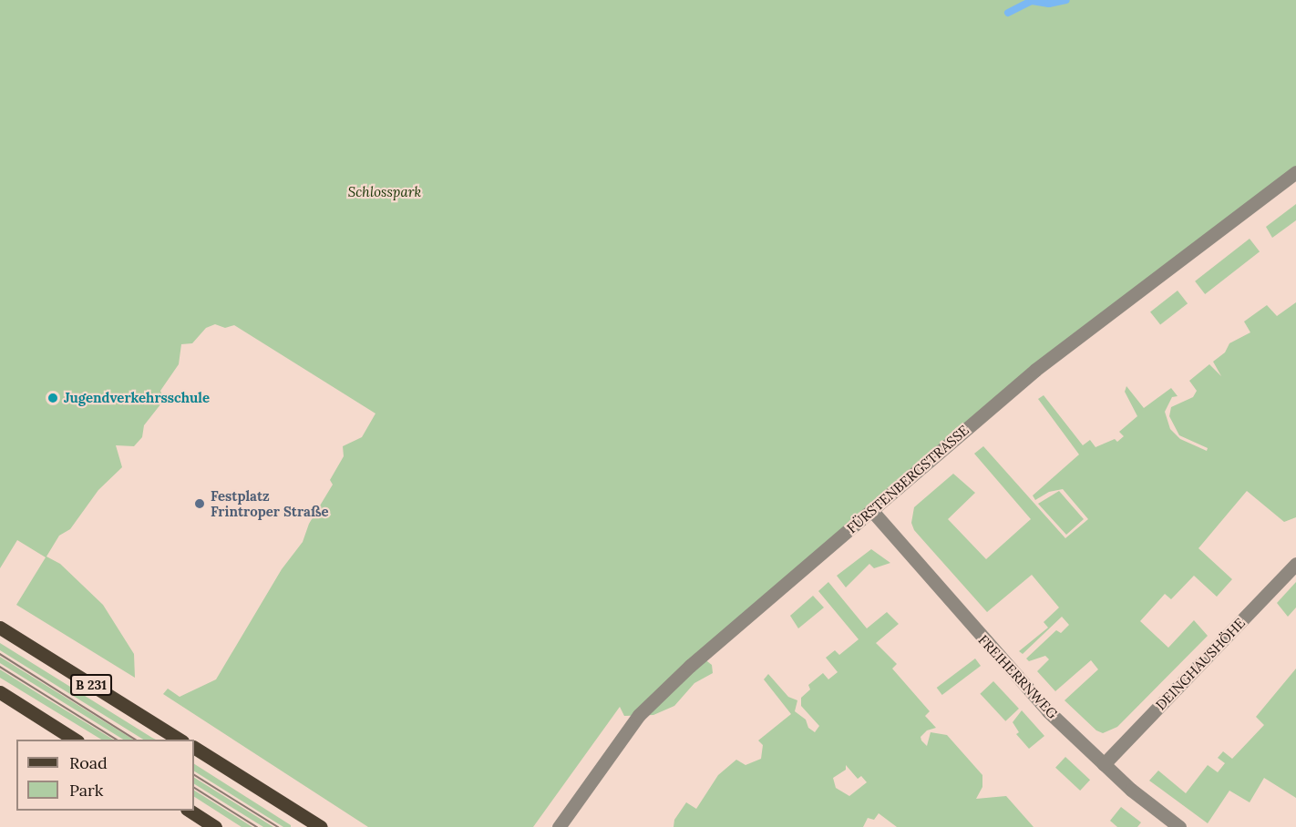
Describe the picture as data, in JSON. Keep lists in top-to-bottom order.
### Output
{
  "streets": {
    "main road": ["B 231"],
    "street": ["FÜRSTENBERGSTRASSE", "DEINGHAUSHÖHE", "FREIHERRNWEG"]
  },
  "crossings": [
    ["FÜRSTENBERGSTRASSE", "FREIHERRNWEG"],
    ["DEINGHAUSHÖHE", "FREIHERRNWEG"]
  ],
  "parks": ["Schlosspark"],
  "places": ["Jugendverkehrsschule", "Festplatz Frintroper Straße"],
  "legend": ["Road", "Park"]
}
